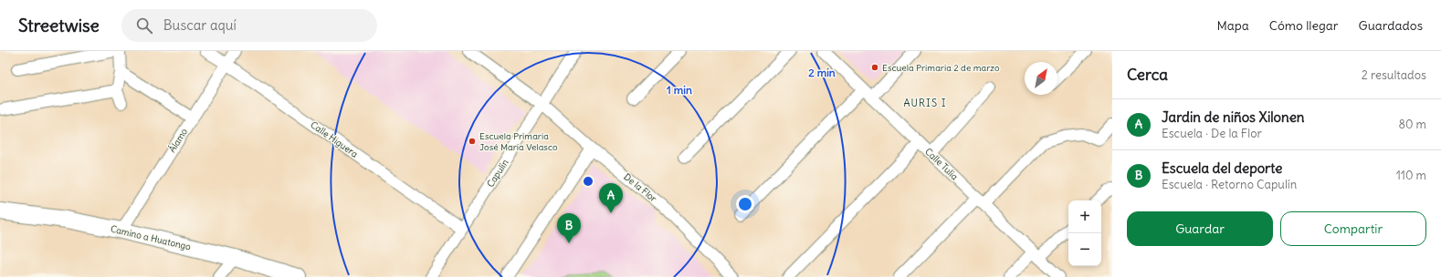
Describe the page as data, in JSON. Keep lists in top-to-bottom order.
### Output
{
  "streets": {
    "main road": ["Camino a Huatongo"],
    "street": [
      "Calle Higuera",
      "Álamo",
      "Calle Tulia",
      "Capulín",
      "De la Flor"
    ]
  },
  "crossings": [
    ["Calle Higuera", "Álamo"],
    ["Calle Higuera", "Capulín"],
    ["Álamo", "Camino a Huatongo"],
    ["Capulín", "De la Flor"]
  ],
  "districts": ["AURIS I"],
  "places": ["Escuela Primaria 2 de marzo", "Escuela Primaria José María Velasco"],
  "north": "top right",
  "page": {
    "header": "Streetwise",
    "search": "Buscar aquí",
    "nav": ["Mapa", "Cómo llegar", "Guardados"],
    "heading": ["Cerca", "2 resultados"],
    "list": [
      {
        "mark": "A",
        "name": "Jardin de niños Xilonen",
        "note": "Escuela · De la Flor",
        "value": "80 m"
      },
      {
        "mark": "B",
        "name": "Escuela del deporte",
        "note": "Escuela · Retorno Capulín",
        "value": "110 m"
      }
    ],
    "pins": ["A", "B"],
    "map_buttons": ["+", "−"],
    "buttons": ["Guardar", "Compartir"]
  },
  "rings": ["2 min", "1 min"]
}
